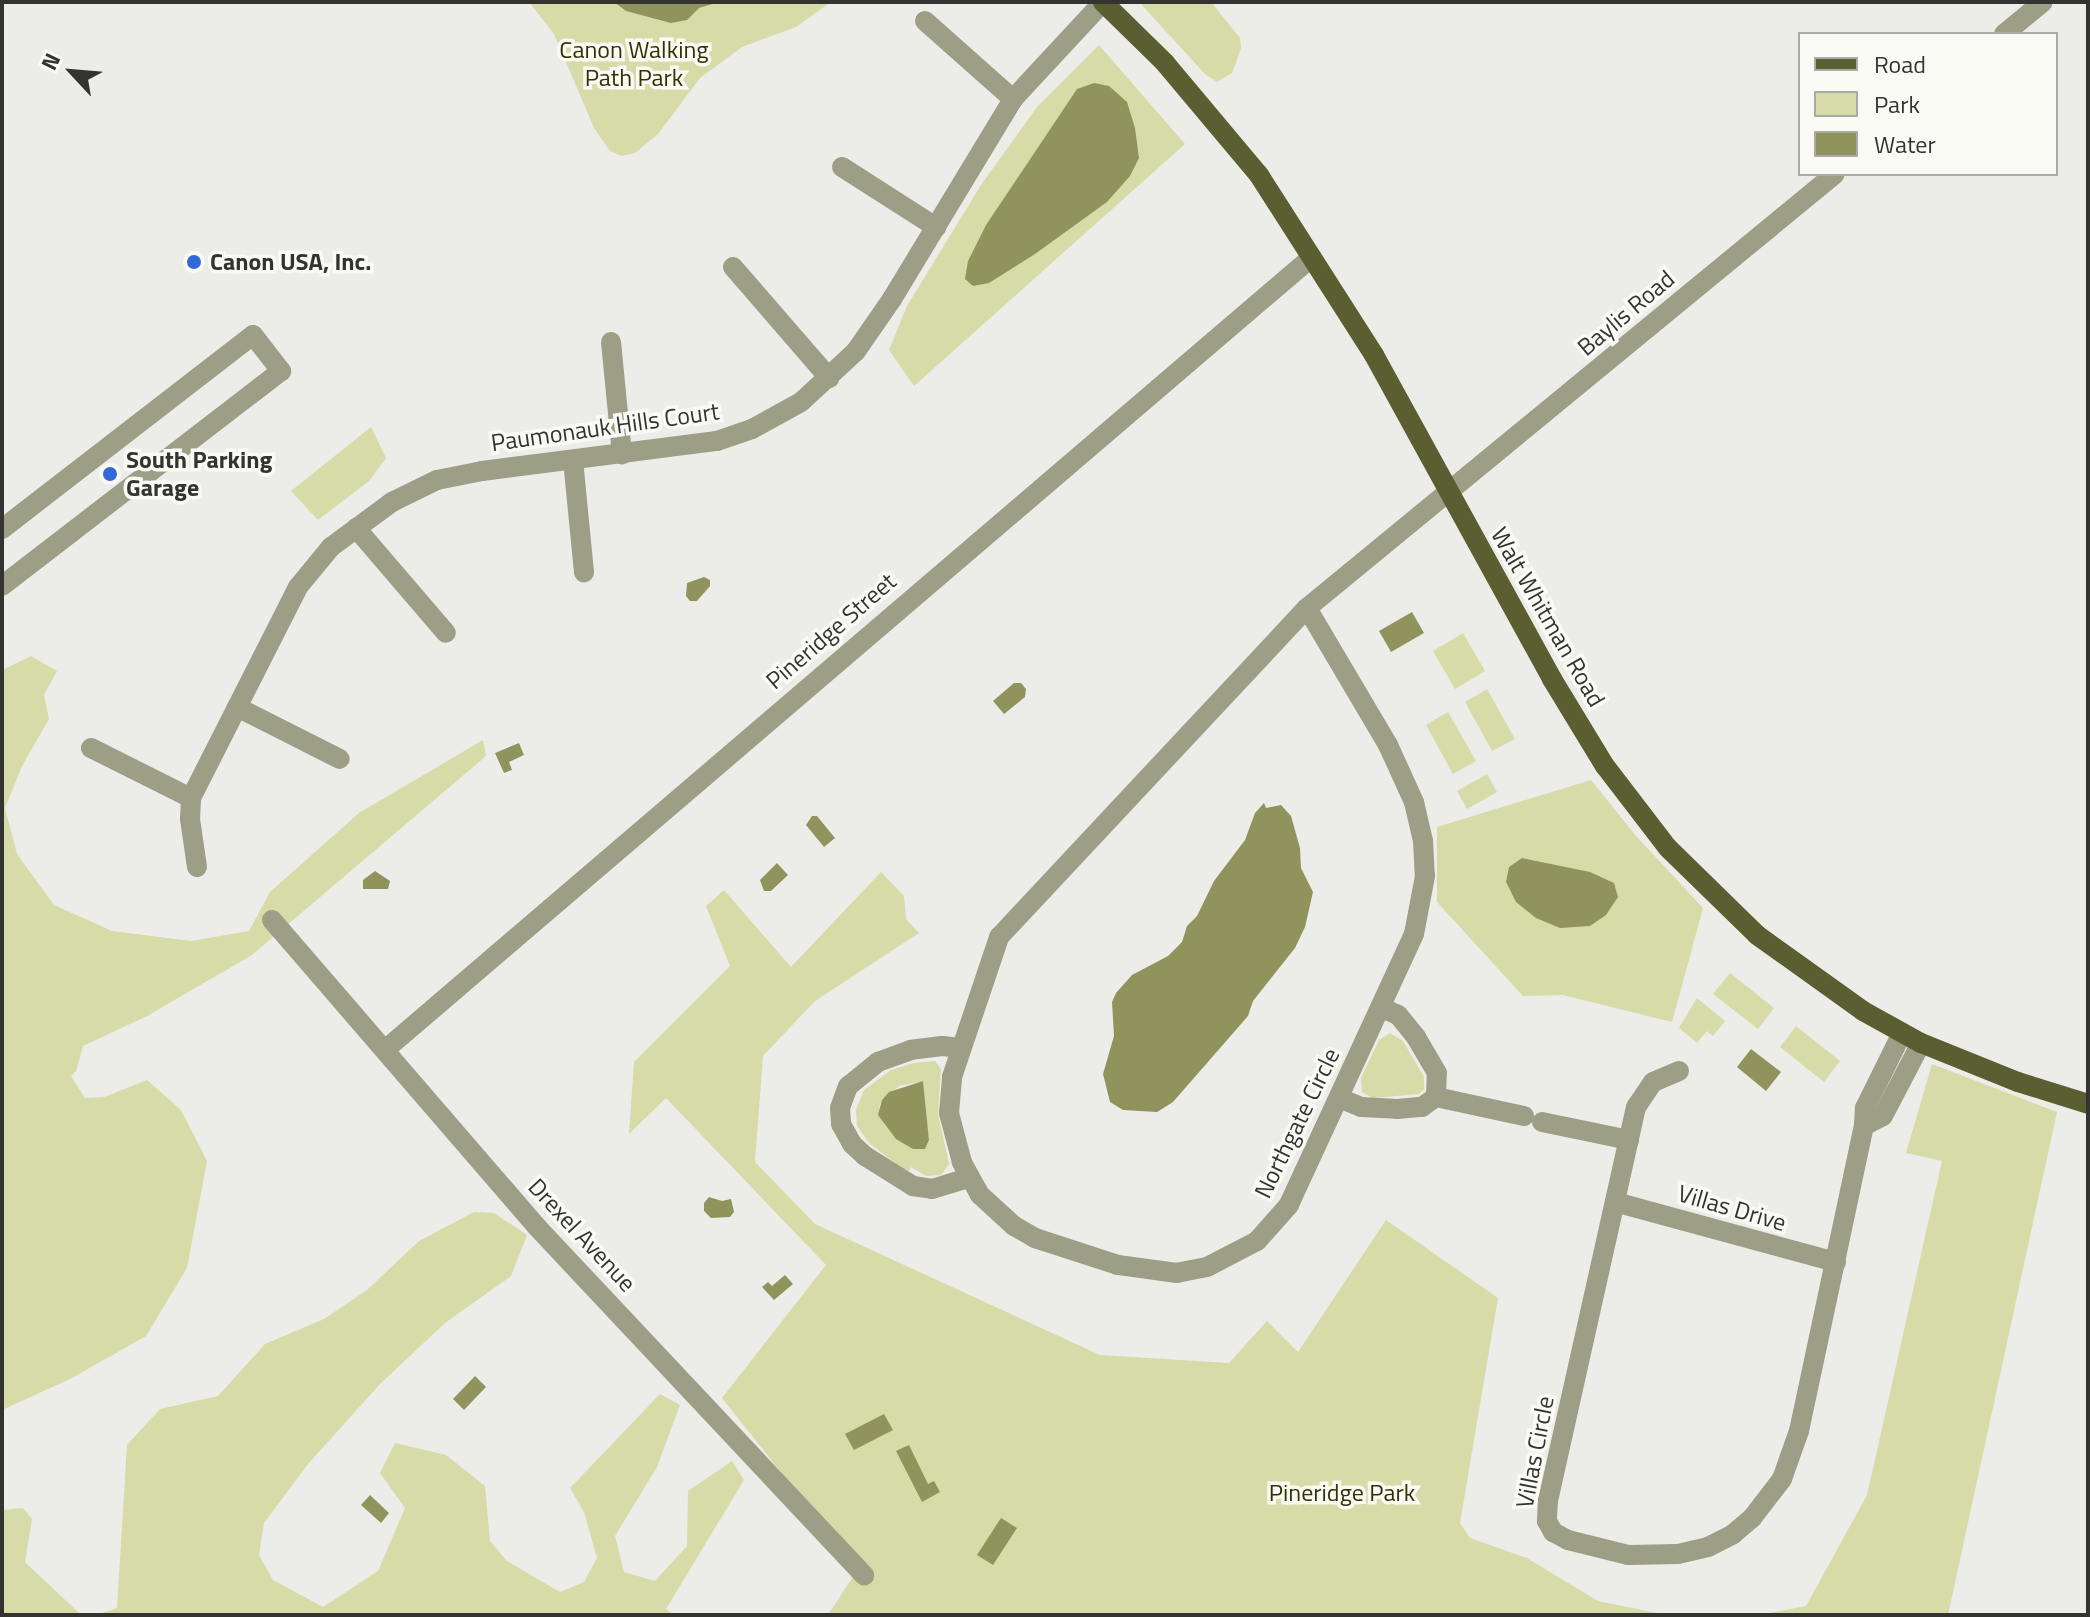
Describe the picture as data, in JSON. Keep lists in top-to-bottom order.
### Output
{
  "streets": {
    "main road": ["Walt Whitman Road"],
    "street": [
      "Baylis Road",
      "Paumonauk Hills Court",
      "Pineridge Street",
      "Northgate Circle",
      "Villas Drive",
      "Drexel Avenue",
      "Villas Circle"
    ]
  },
  "crossings": [
    ["Baylis Road", "Walt Whitman Road"],
    ["Baylis Road", "Northgate Circle"],
    ["Paumonauk Hills Court", "Walt Whitman Road"],
    ["Walt Whitman Road", "Pineridge Street"],
    ["Walt Whitman Road", "Northgate Circle"],
    ["Walt Whitman Road", "Villas Circle"],
    ["Pineridge Street", "Drexel Avenue"],
    ["Villas Drive", "Villas Circle"]
  ],
  "parks": ["Canon Walking Path Park", "Pineridge Park"],
  "places": ["Canon USA, Inc.", "South Parking Garage"],
  "legend": ["Road", "Park", "Water"],
  "north": "top left"
}
